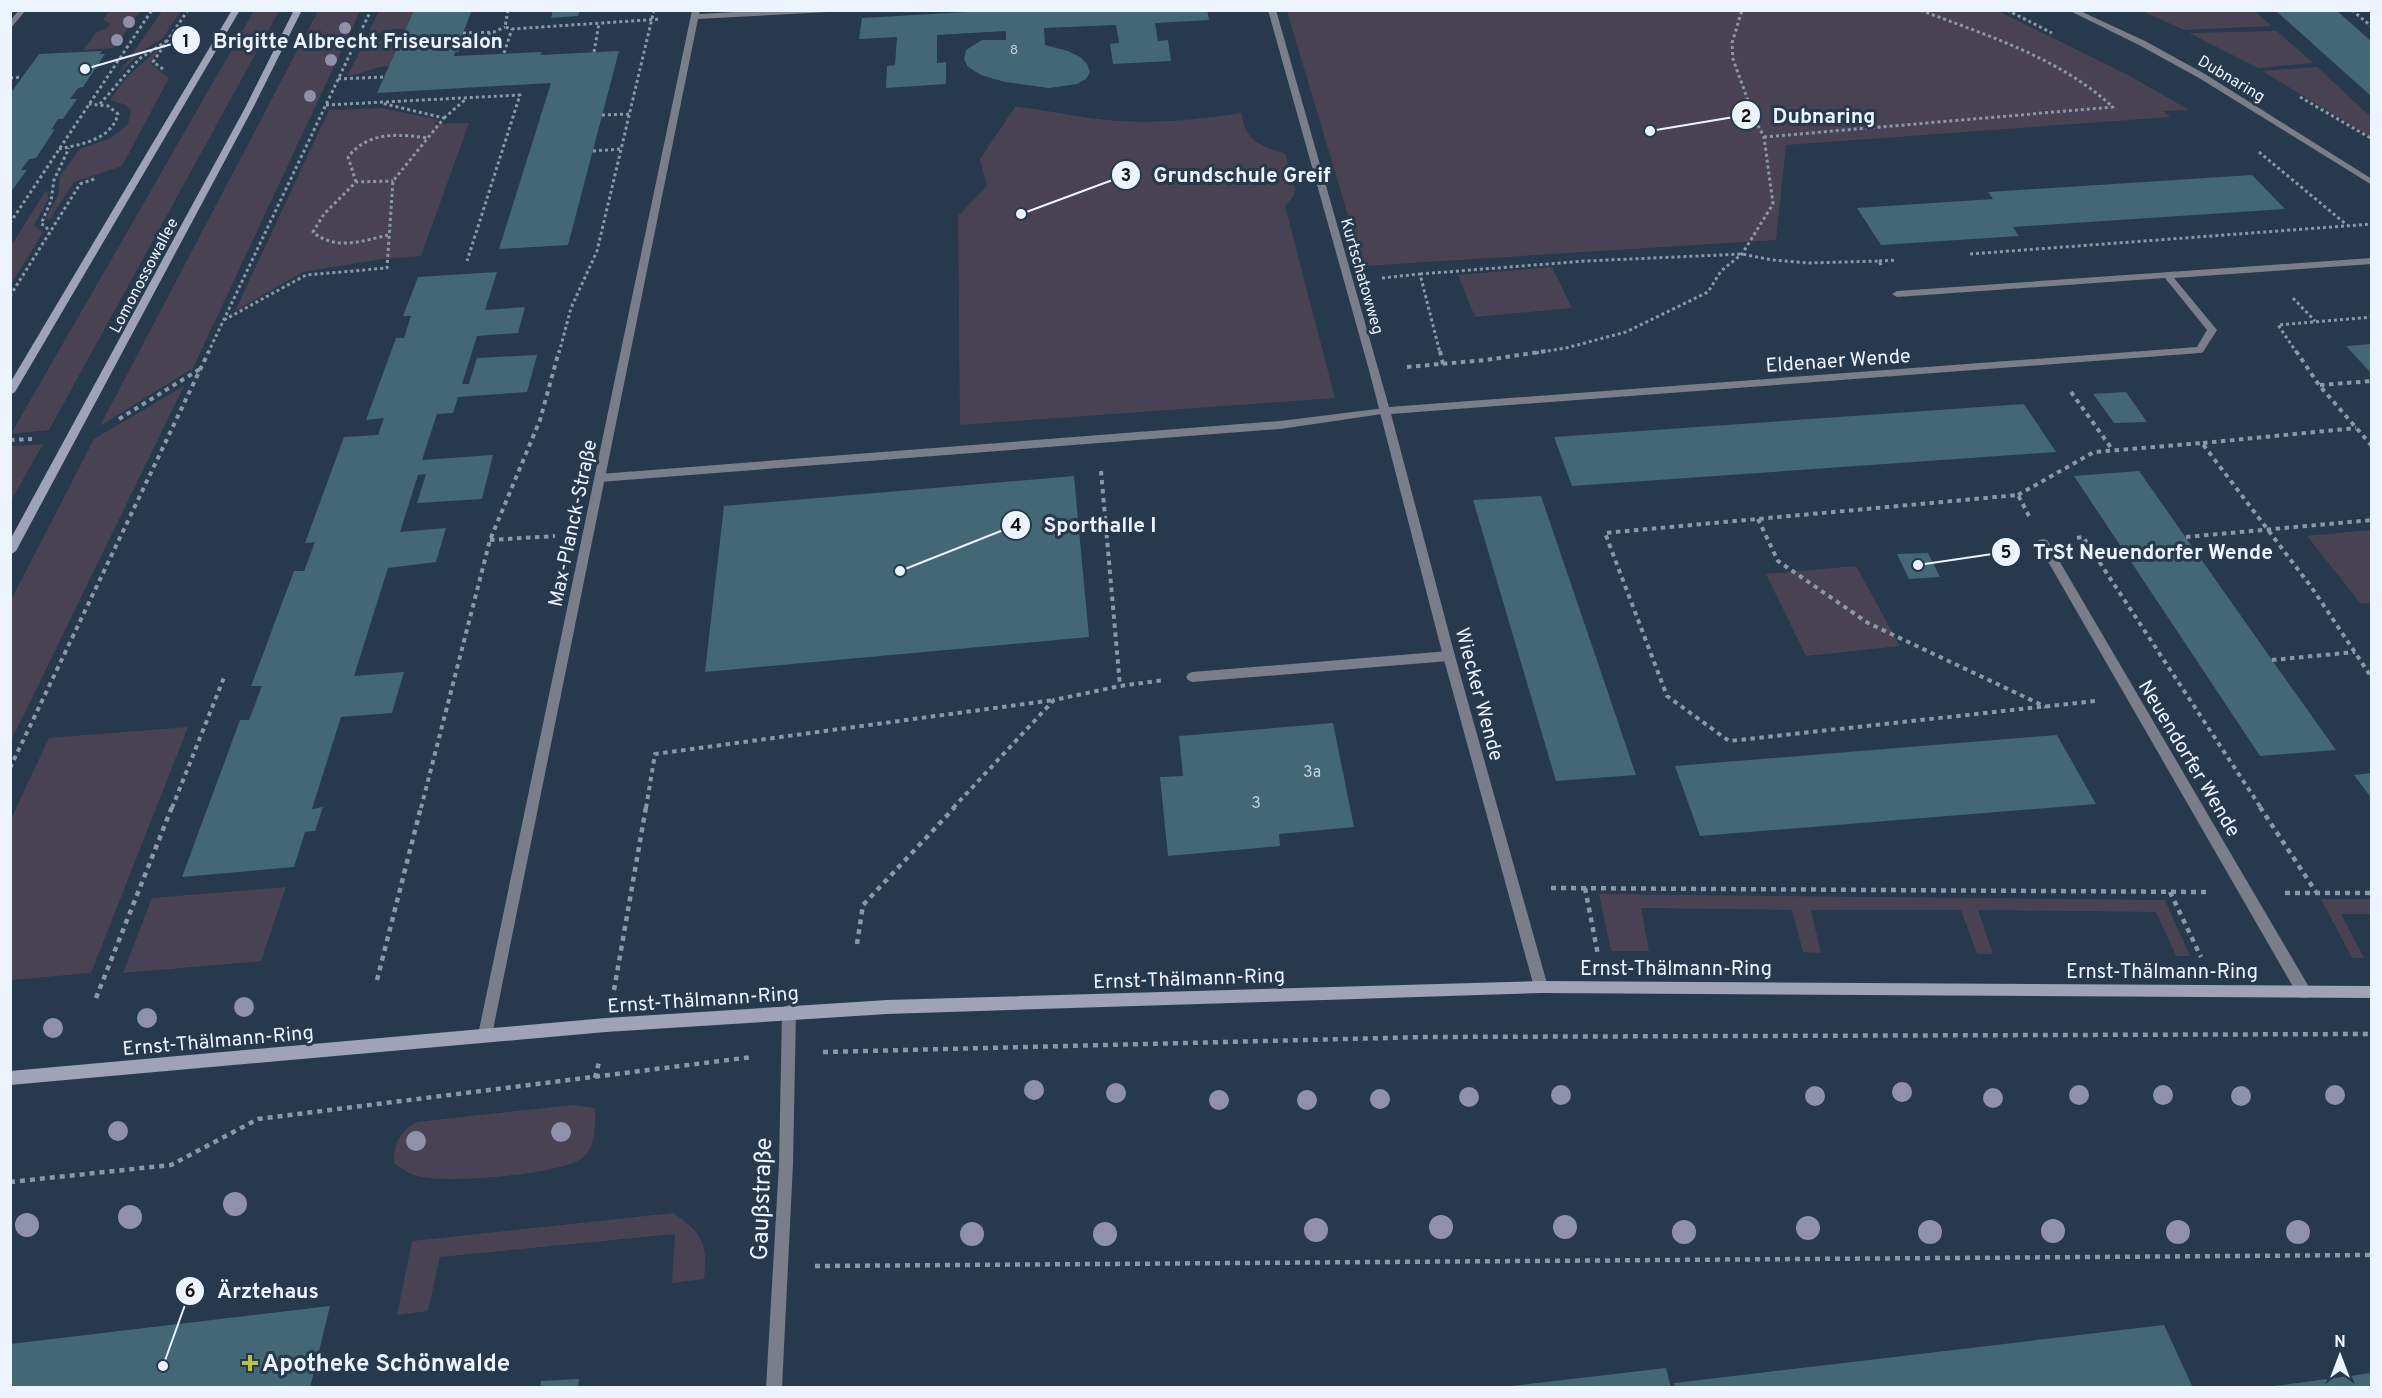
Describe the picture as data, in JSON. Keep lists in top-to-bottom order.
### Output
{
  "streets": {
    "street": [
      "Dubnaring",
      "Lomonossowallee",
      "Kurtschatowweg",
      "Eldenaer Wende",
      "Max-Planck-Straße",
      "Wiecker Wende",
      "Neuendorfer Wende",
      "Ernst-Thälmann-Ring",
      "Gaußstraße"
    ]
  },
  "crossings": [
    ["Kurtschatowweg", "Eldenaer Wende"],
    ["Kurtschatowweg", "Wiecker Wende"],
    ["Eldenaer Wende", "Max-Planck-Straße"],
    ["Eldenaer Wende", "Wiecker Wende"],
    ["Max-Planck-Straße", "Ernst-Thälmann-Ring"],
    ["Wiecker Wende", "Ernst-Thälmann-Ring"],
    ["Neuendorfer Wende", "Ernst-Thälmann-Ring"],
    ["Ernst-Thälmann-Ring", "Gaußstraße"]
  ],
  "places": {
    "other": [
      "Brigitte Albrecht Friseursalon",
      "Dubnaring",
      "Grundschule Greif",
      "TrSt Neuendorfer Wende",
      "Sporthalle I",
      "Ärztehaus"
    ],
    "health": ["Apotheke Schönwalde"]
  },
  "house_numbers": ["8", "3a", "3"],
  "north": "top"
}
